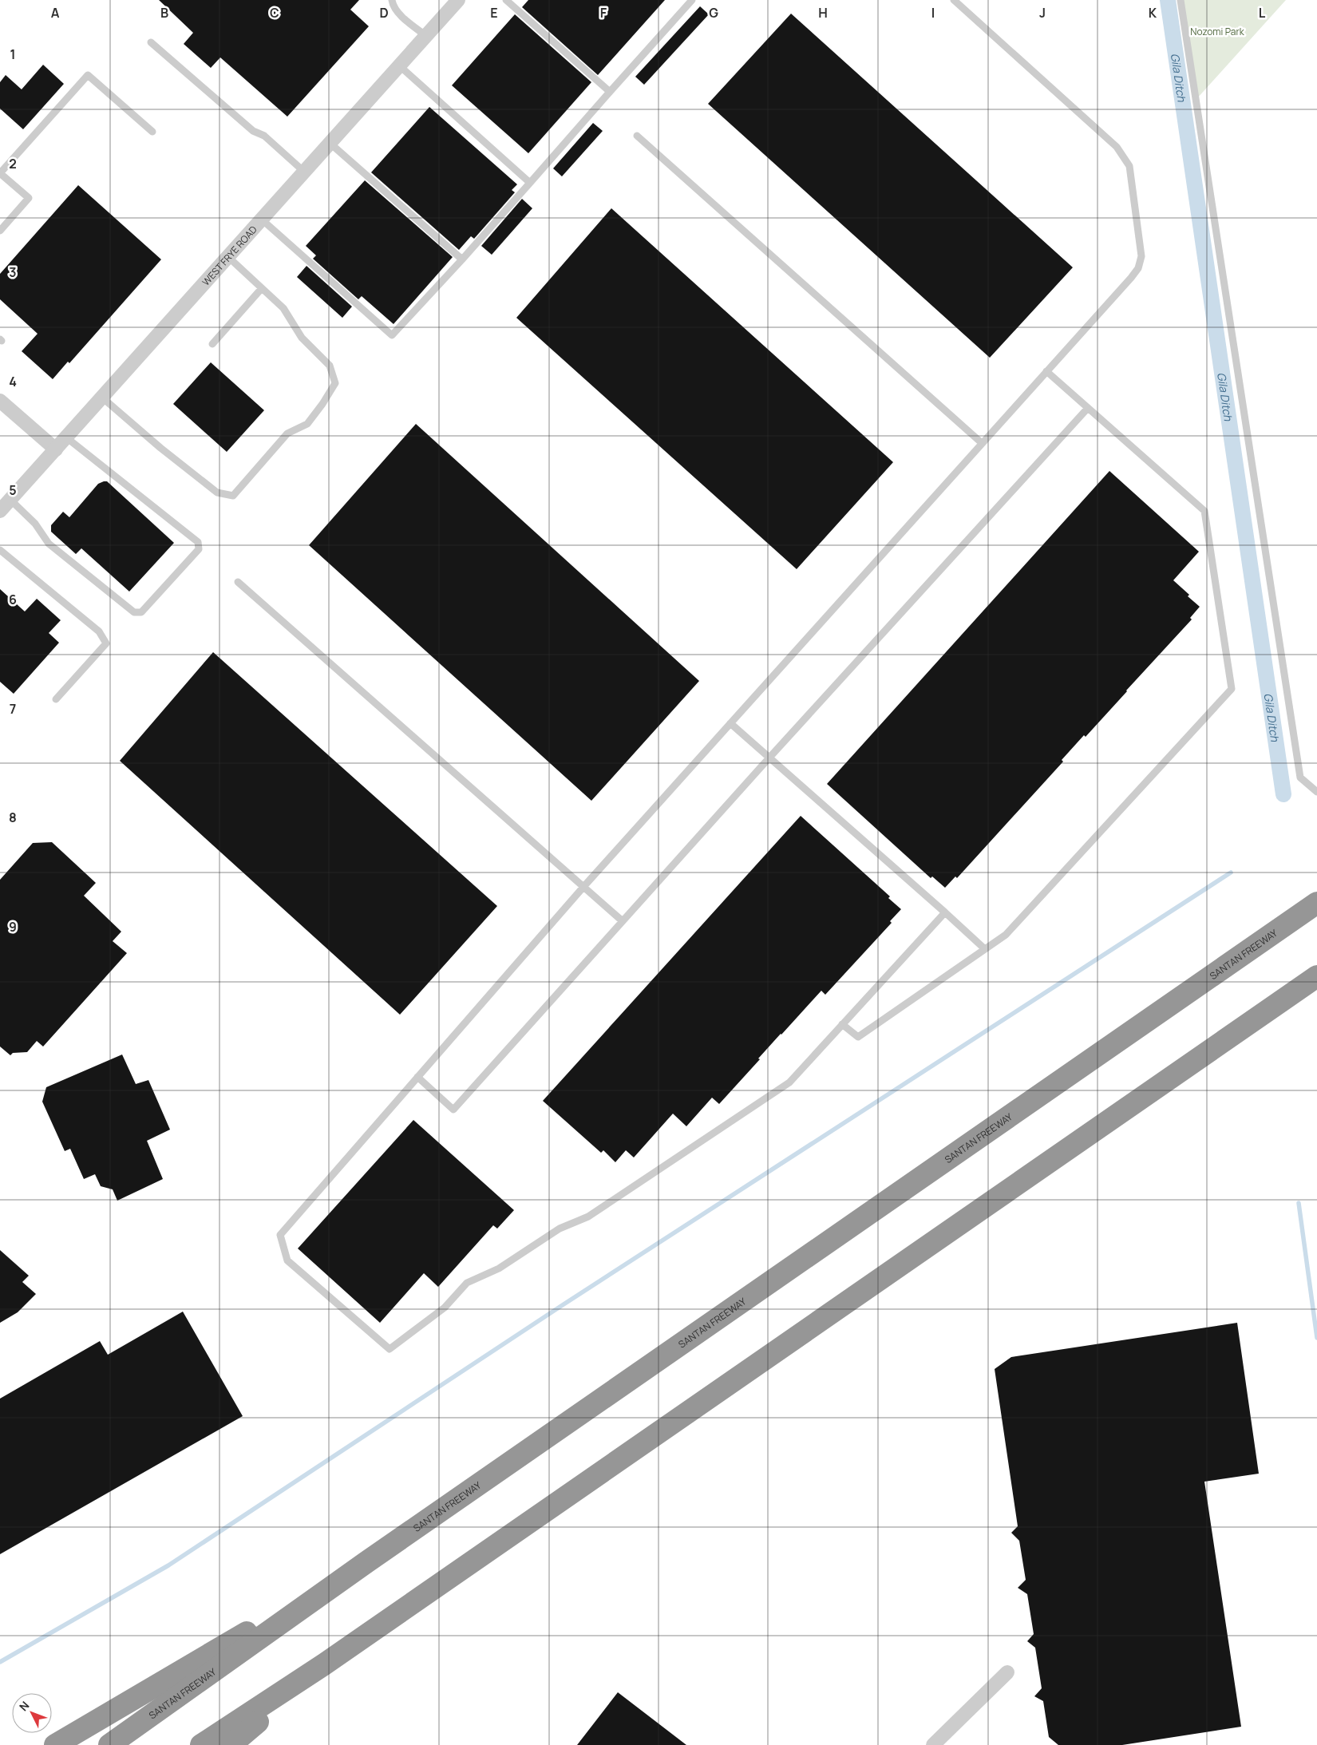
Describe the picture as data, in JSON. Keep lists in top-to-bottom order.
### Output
{
  "streets": {
    "highway": ["SANTAN FREEWAY"],
    "street": ["WEST FRYE ROAD"]
  },
  "water": ["Gila Ditch"],
  "parks": ["Nozomi Park"],
  "north": "top left",
  "grid": {
    "columns": [
      "A",
      "B",
      "C",
      "D",
      "E",
      "F",
      "G",
      "H",
      "I",
      "J",
      "K",
      "L"
    ],
    "rows": [
      "1",
      "2",
      "3",
      "4",
      "5",
      "6",
      "7",
      "8",
      "9"
    ]
  }
}
